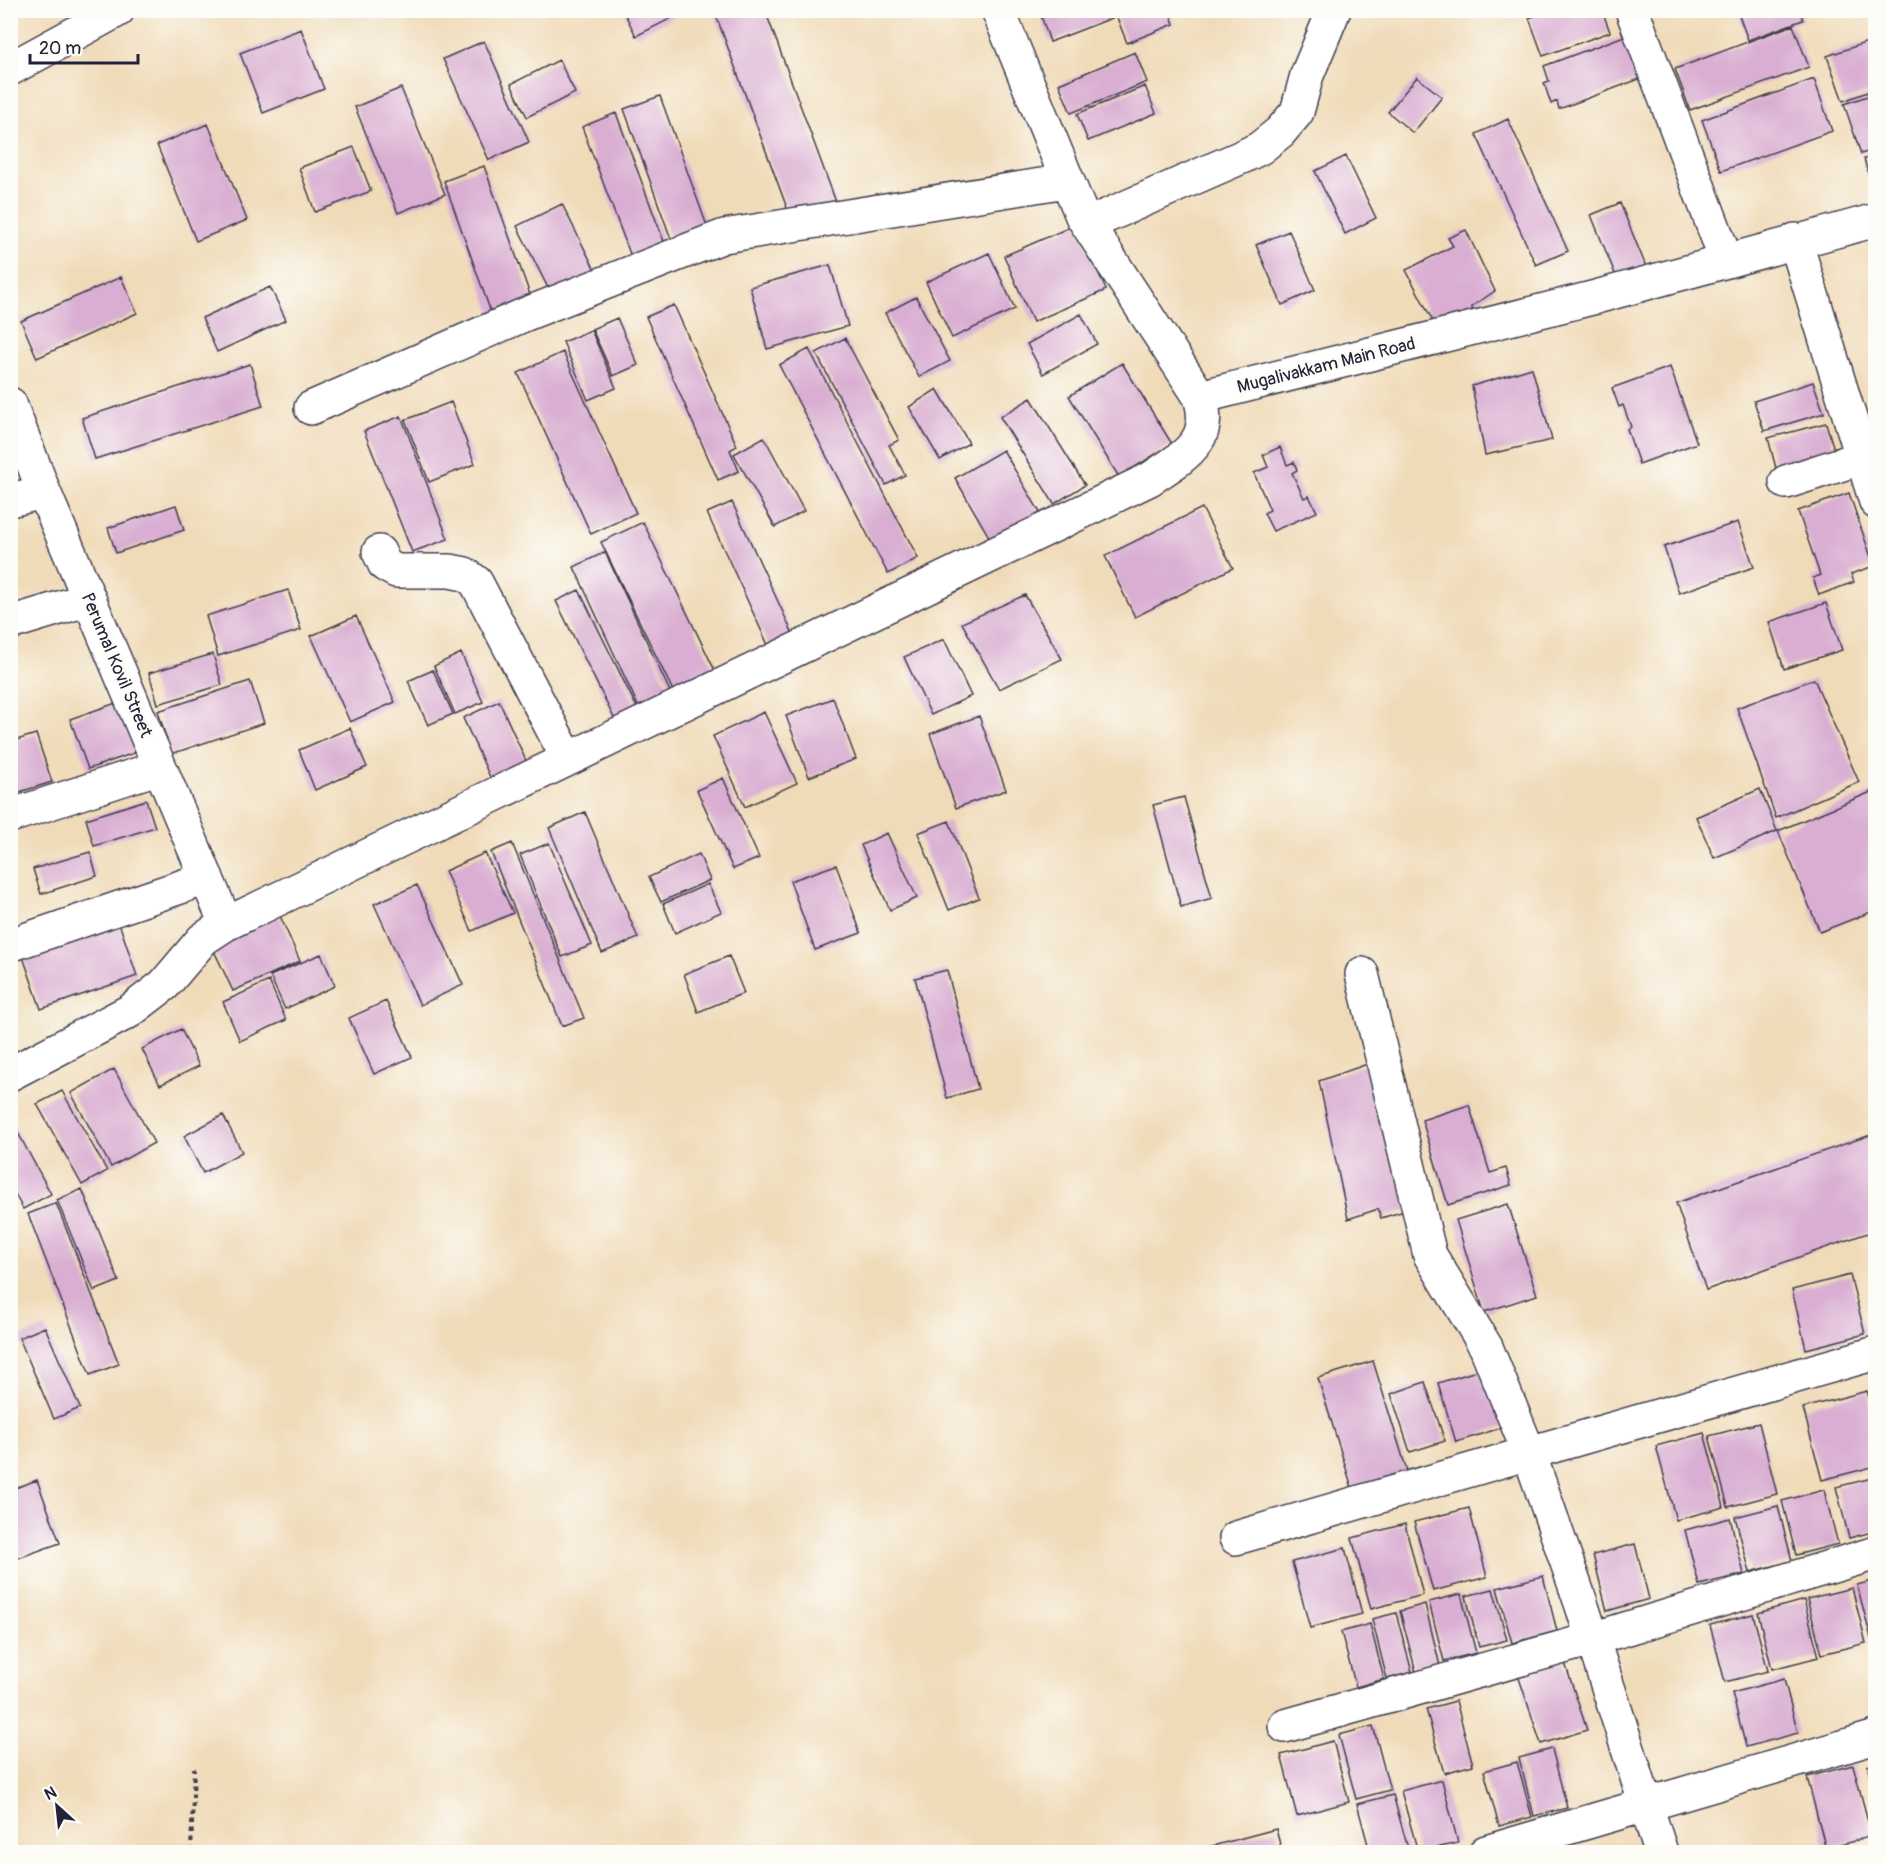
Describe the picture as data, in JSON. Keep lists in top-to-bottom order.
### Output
{
  "streets": {
    "street": ["Mugalivakkam Main Road", "Perumal Kovil Street"]
  },
  "scale_bar": "20 m",
  "north": "top left"
}
